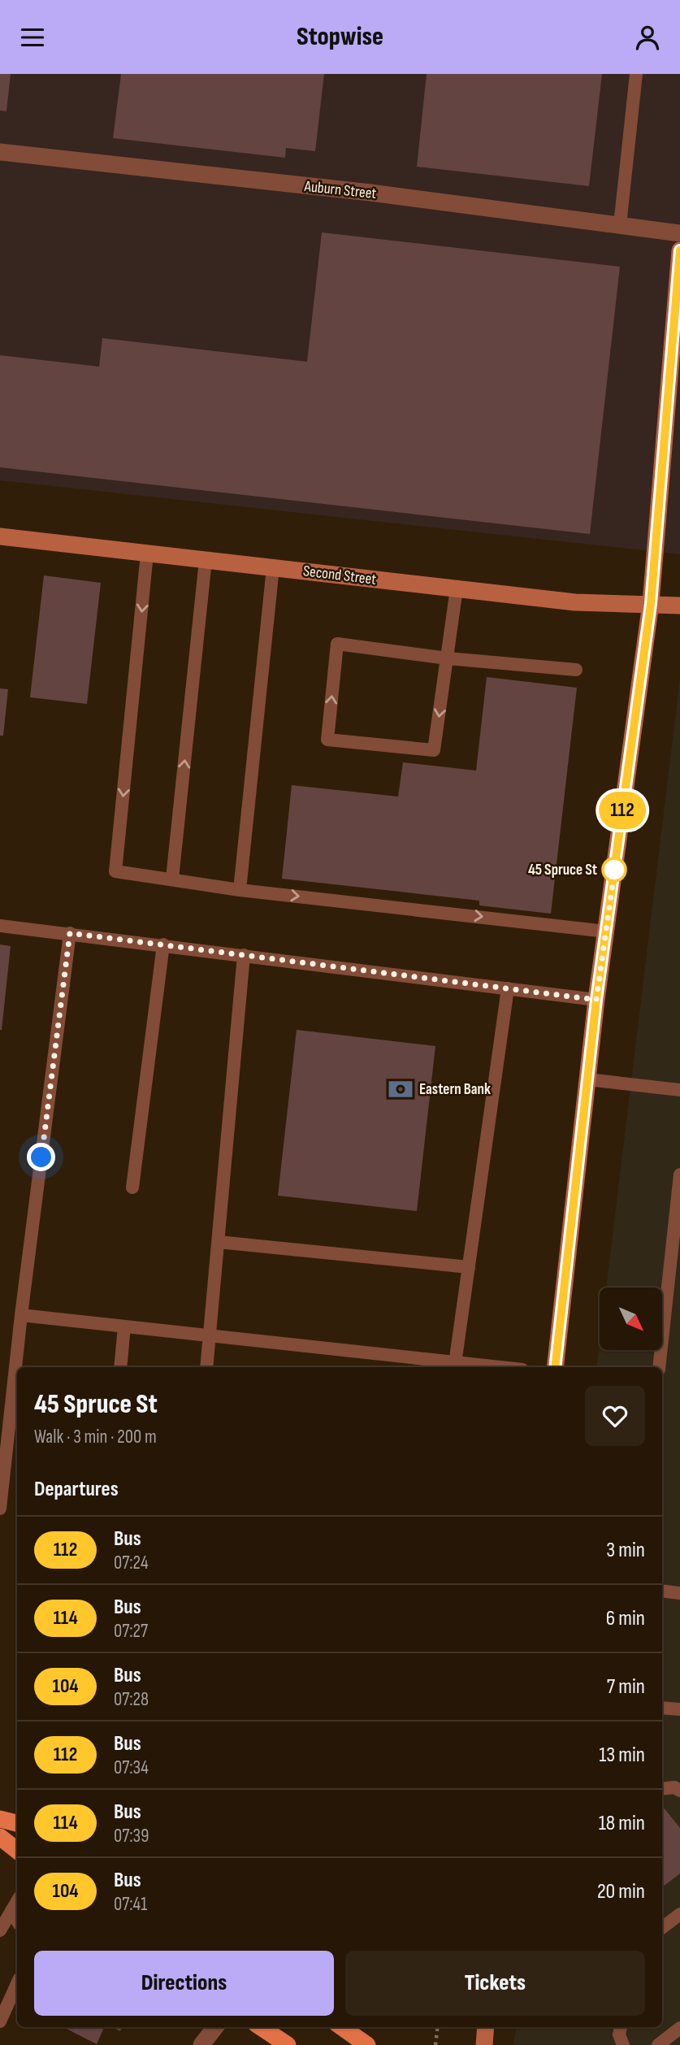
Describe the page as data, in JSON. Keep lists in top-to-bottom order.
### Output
{
  "streets": {
    "street": ["Auburn Street", "Second Street"]
  },
  "places": {
    "other": ["45 Spruce St"],
    "bank": ["Eastern Bank"]
  },
  "lines": ["bus line 112"],
  "north": "bottom right",
  "page": {
    "header": "Stopwise",
    "on_map": "112",
    "heading": [
      ["45 Spruce St", "Walk · 3 min · 200 m"],
      "Departures"
    ],
    "list": [
      {
        "mark": "112",
        "name": "Bus",
        "note": "07:24",
        "value": "3 min"
      },
      {
        "mark": "114",
        "name": "Bus",
        "note": "07:27",
        "value": "6 min"
      },
      {
        "mark": "104",
        "name": "Bus",
        "note": "07:28",
        "value": "7 min"
      },
      {
        "mark": "112",
        "name": "Bus",
        "note": "07:34",
        "value": "13 min"
      },
      {
        "mark": "114",
        "name": "Bus",
        "note": "07:39",
        "value": "18 min"
      },
      {
        "mark": "104",
        "name": "Bus",
        "note": "07:41",
        "value": "20 min"
      }
    ],
    "buttons": ["Directions", "Tickets"]
  }
}
